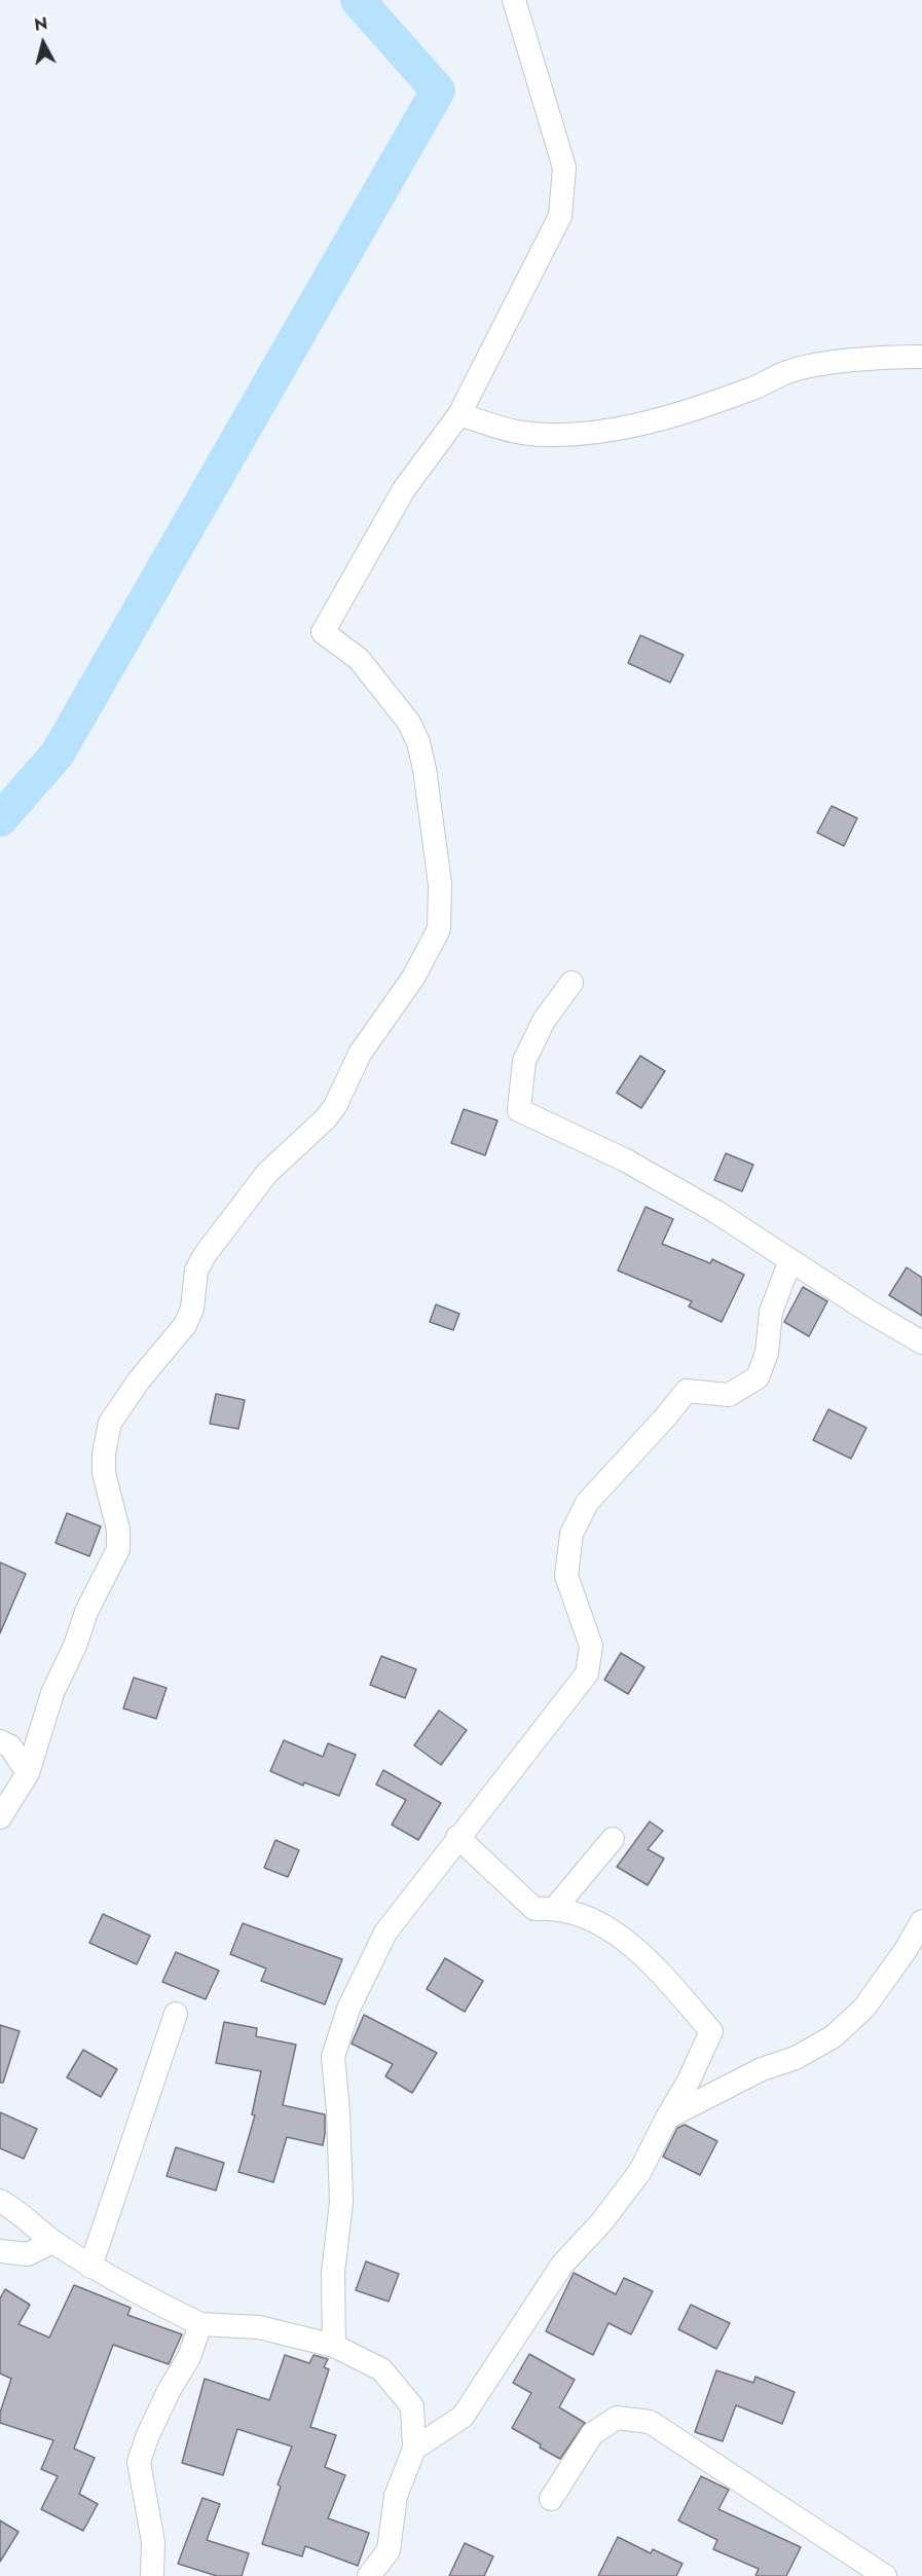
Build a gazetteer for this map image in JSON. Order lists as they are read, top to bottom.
{
  "north": "top"
}
